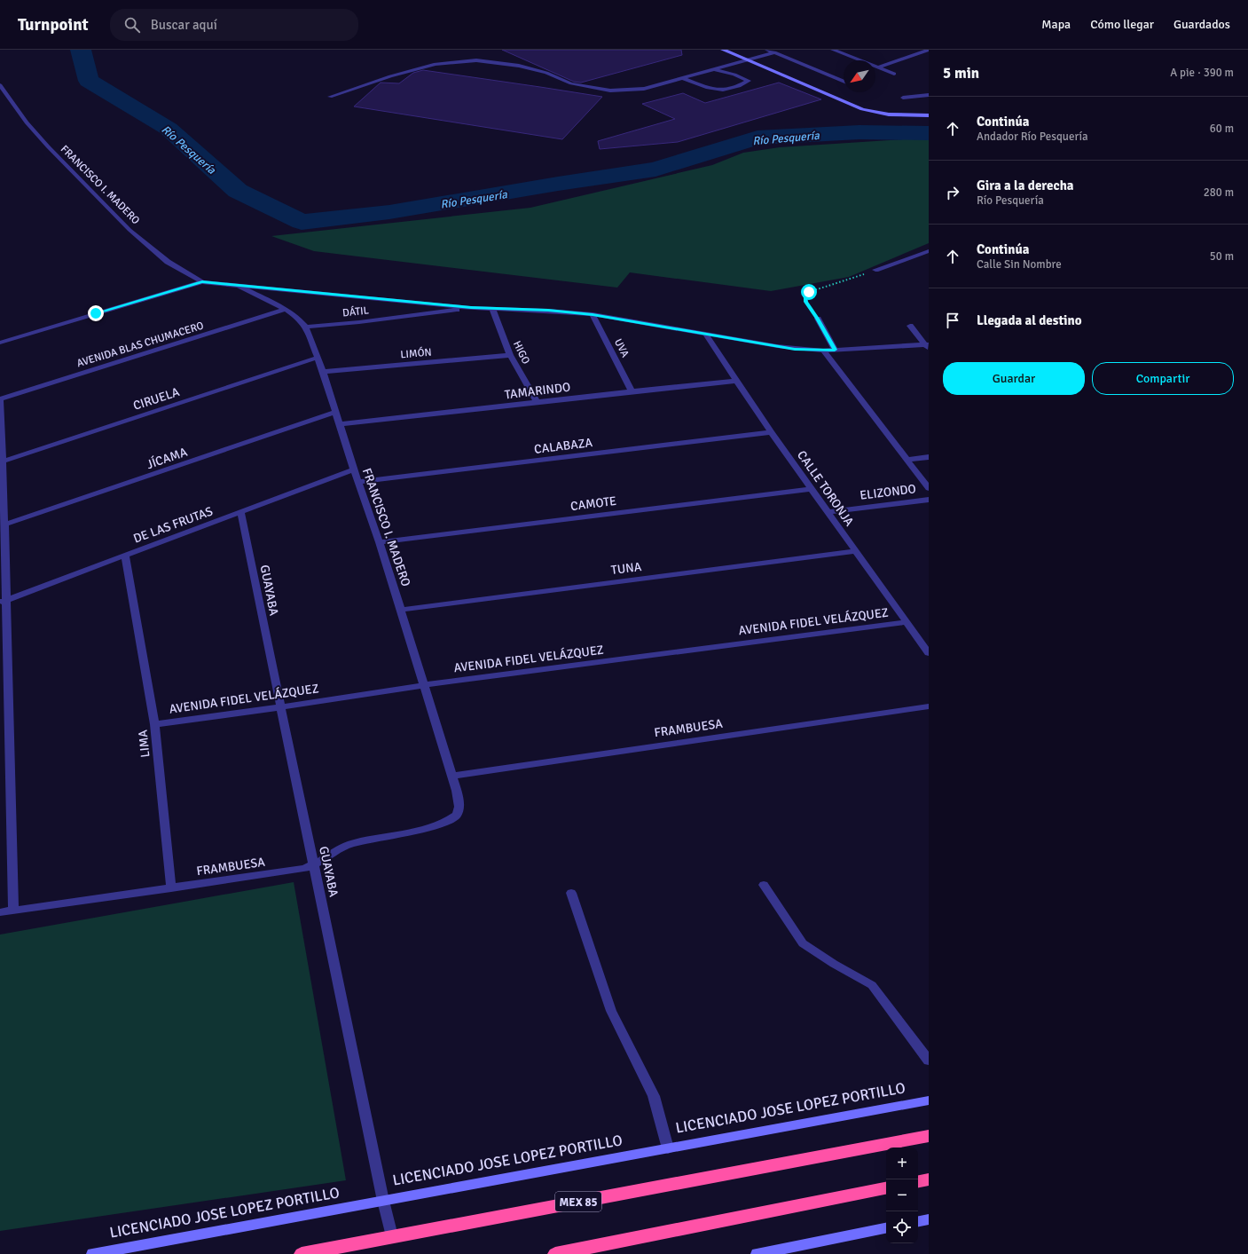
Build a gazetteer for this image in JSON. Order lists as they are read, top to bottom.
{
  "streets": {
    "highway": ["MEX 85"],
    "street": [
      "FRANCISCO I. MADERO",
      "DÁTIL",
      "AVENIDA BLAS CHUMACERO",
      "UVA",
      "HIGO",
      "LIMÓN",
      "TAMARINDO",
      "CIRUELA",
      "CALABAZA",
      "JÍCAMA",
      "CALLE TORONJA",
      "ELIZONDO",
      "CAMOTE",
      "DE LAS FRUTAS",
      "TUNA",
      "GUAYABA",
      "AVENIDA FIDEL VELÁZQUEZ",
      "FRAMBUESA",
      "LIMA",
      "LICENCIADO JOSE LOPEZ PORTILLO"
    ]
  },
  "crossings": [
    ["FRANCISCO I. MADERO", "DÁTIL"],
    ["FRANCISCO I. MADERO", "AVENIDA BLAS CHUMACERO"],
    ["FRANCISCO I. MADERO", "LIMÓN"],
    ["FRANCISCO I. MADERO", "TAMARINDO"],
    ["FRANCISCO I. MADERO", "CIRUELA"],
    ["FRANCISCO I. MADERO", "CALABAZA"],
    ["FRANCISCO I. MADERO", "JÍCAMA"],
    ["FRANCISCO I. MADERO", "CAMOTE"],
    ["FRANCISCO I. MADERO", "DE LAS FRUTAS"],
    ["FRANCISCO I. MADERO", "TUNA"],
    ["FRANCISCO I. MADERO", "AVENIDA FIDEL VELÁZQUEZ"],
    ["FRANCISCO I. MADERO", "FRAMBUESA"],
    ["UVA", "TAMARINDO"],
    ["HIGO", "LIMÓN"],
    ["HIGO", "TAMARINDO"],
    ["TAMARINDO", "CALLE TORONJA"],
    ["CALABAZA", "CALLE TORONJA"],
    ["CALLE TORONJA", "ELIZONDO"],
    ["CALLE TORONJA", "CAMOTE"],
    ["CALLE TORONJA", "TUNA"],
    ["CALLE TORONJA", "AVENIDA FIDEL VELÁZQUEZ"],
    ["DE LAS FRUTAS", "GUAYABA"],
    ["DE LAS FRUTAS", "LIMA"],
    ["GUAYABA", "AVENIDA FIDEL VELÁZQUEZ"],
    ["GUAYABA", "FRAMBUESA"],
    ["GUAYABA", "LICENCIADO JOSE LOPEZ PORTILLO"],
    ["GUAYABA", "MEX 85"],
    ["AVENIDA FIDEL VELÁZQUEZ", "LIMA"],
    ["FRAMBUESA", "LIMA"]
  ],
  "water": ["Río Pesquería"],
  "north": "bottom left",
  "page": {
    "header": "Turnpoint",
    "search": "Buscar aquí",
    "nav": ["Mapa", "Cómo llegar", "Guardados"],
    "heading": ["5 min", "A pie · 390 m"],
    "list": [
      ["Continúa", "Andador Río Pesquería", "60 m"],
      ["Gira a la derecha", "Río Pesquería", "280 m"],
      ["Continúa", "Calle Sin Nombre", "50 m"],
      "Llegada al destino"
    ],
    "buttons": ["Guardar", "Compartir"],
    "map_buttons": ["+", "−"]
  }
}
